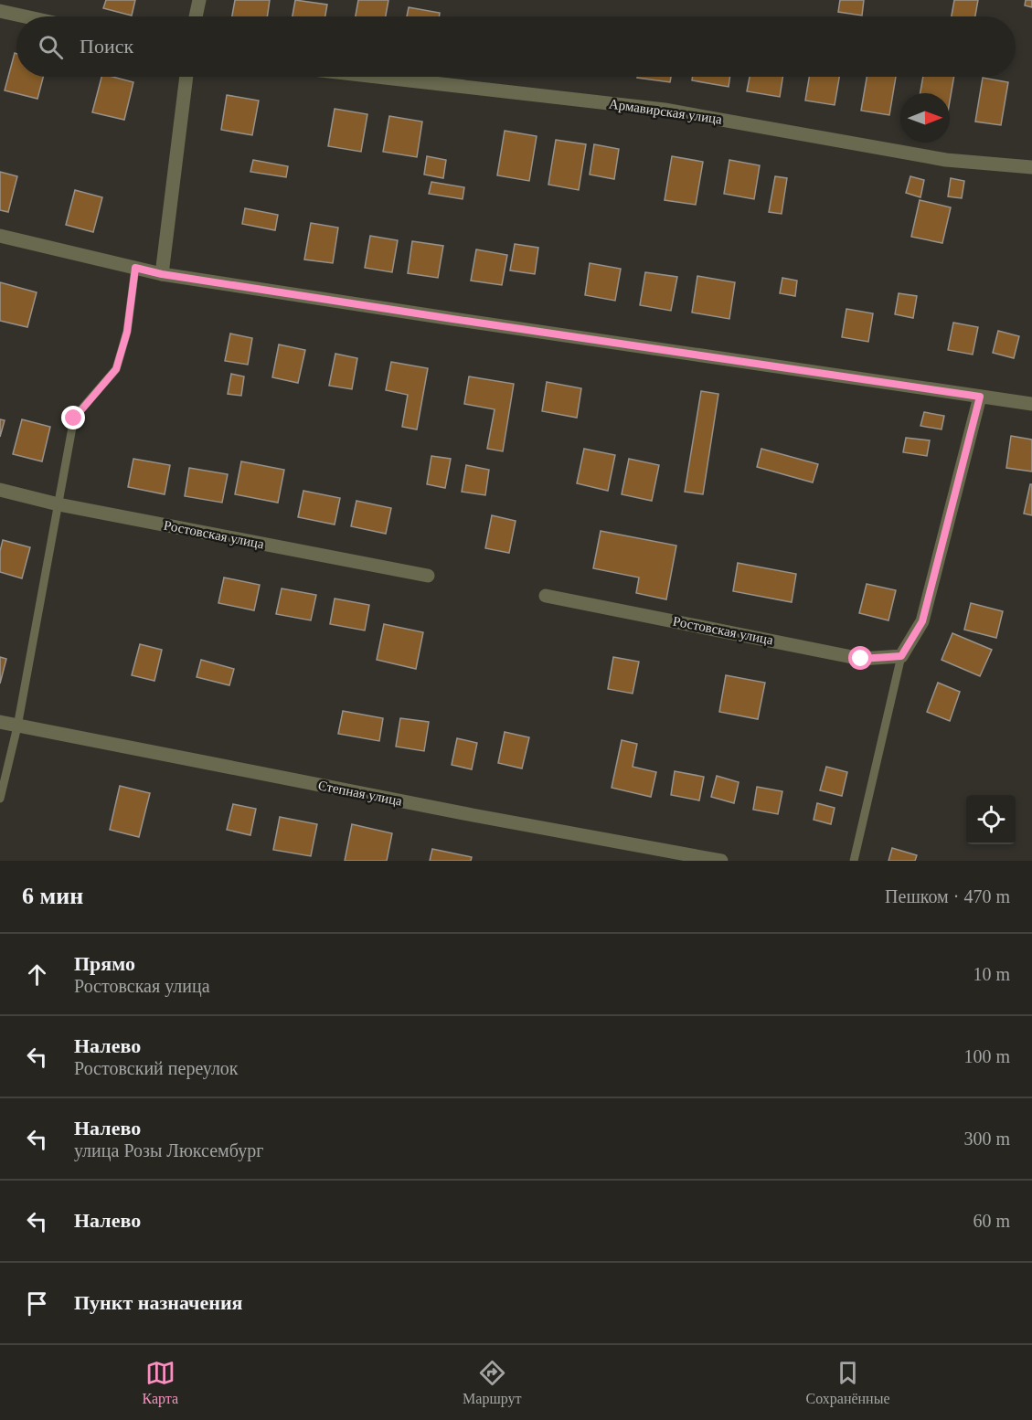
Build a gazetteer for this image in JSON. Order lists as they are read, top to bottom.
{
  "streets": {
    "street": ["Армавирская улица", "Ростовская улица", "Степная улица"]
  },
  "north": "right",
  "page": {
    "search": "Поиск",
    "heading": ["6 мин", "Пешком · 470 m"],
    "list": [
      ["Прямо", "Ростовская улица", "10 m"],
      ["Налево", "Ростовский переулок", "100 m"],
      ["Налево", "улица Розы Люксембург", "300 m"],
      ["Налево", "60 m"],
      "Пункт назначения"
    ],
    "nav": ["Карта", "Маршрут", "Сохранённые"]
  }
}
